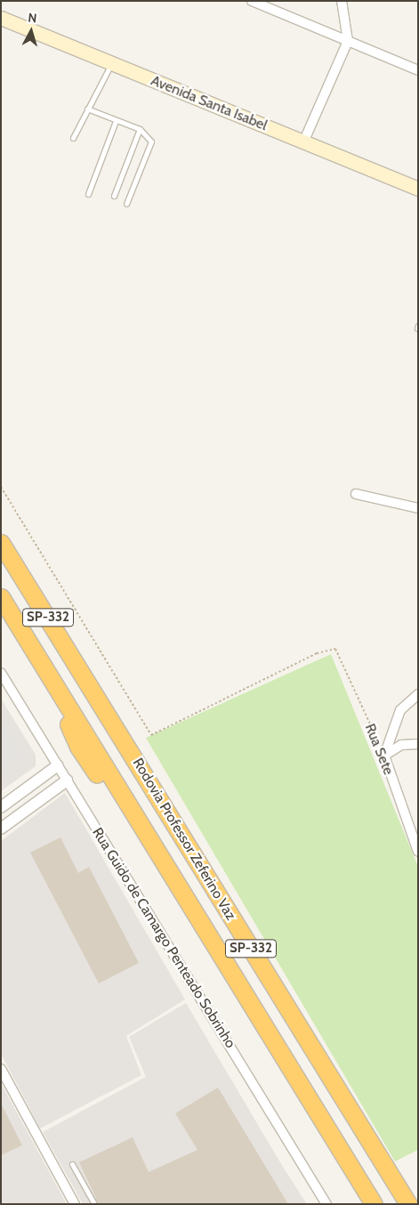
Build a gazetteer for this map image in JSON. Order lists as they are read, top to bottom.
{
  "streets": {
    "highway": ["SP-332", "Rodovia Professor Zeferino Vaz"],
    "main road": ["Avenida Santa Isabel"],
    "street": ["Rua Sete", "Rua Guido de Camargo Penteado Sobrinho"]
  },
  "north": "top"
}
